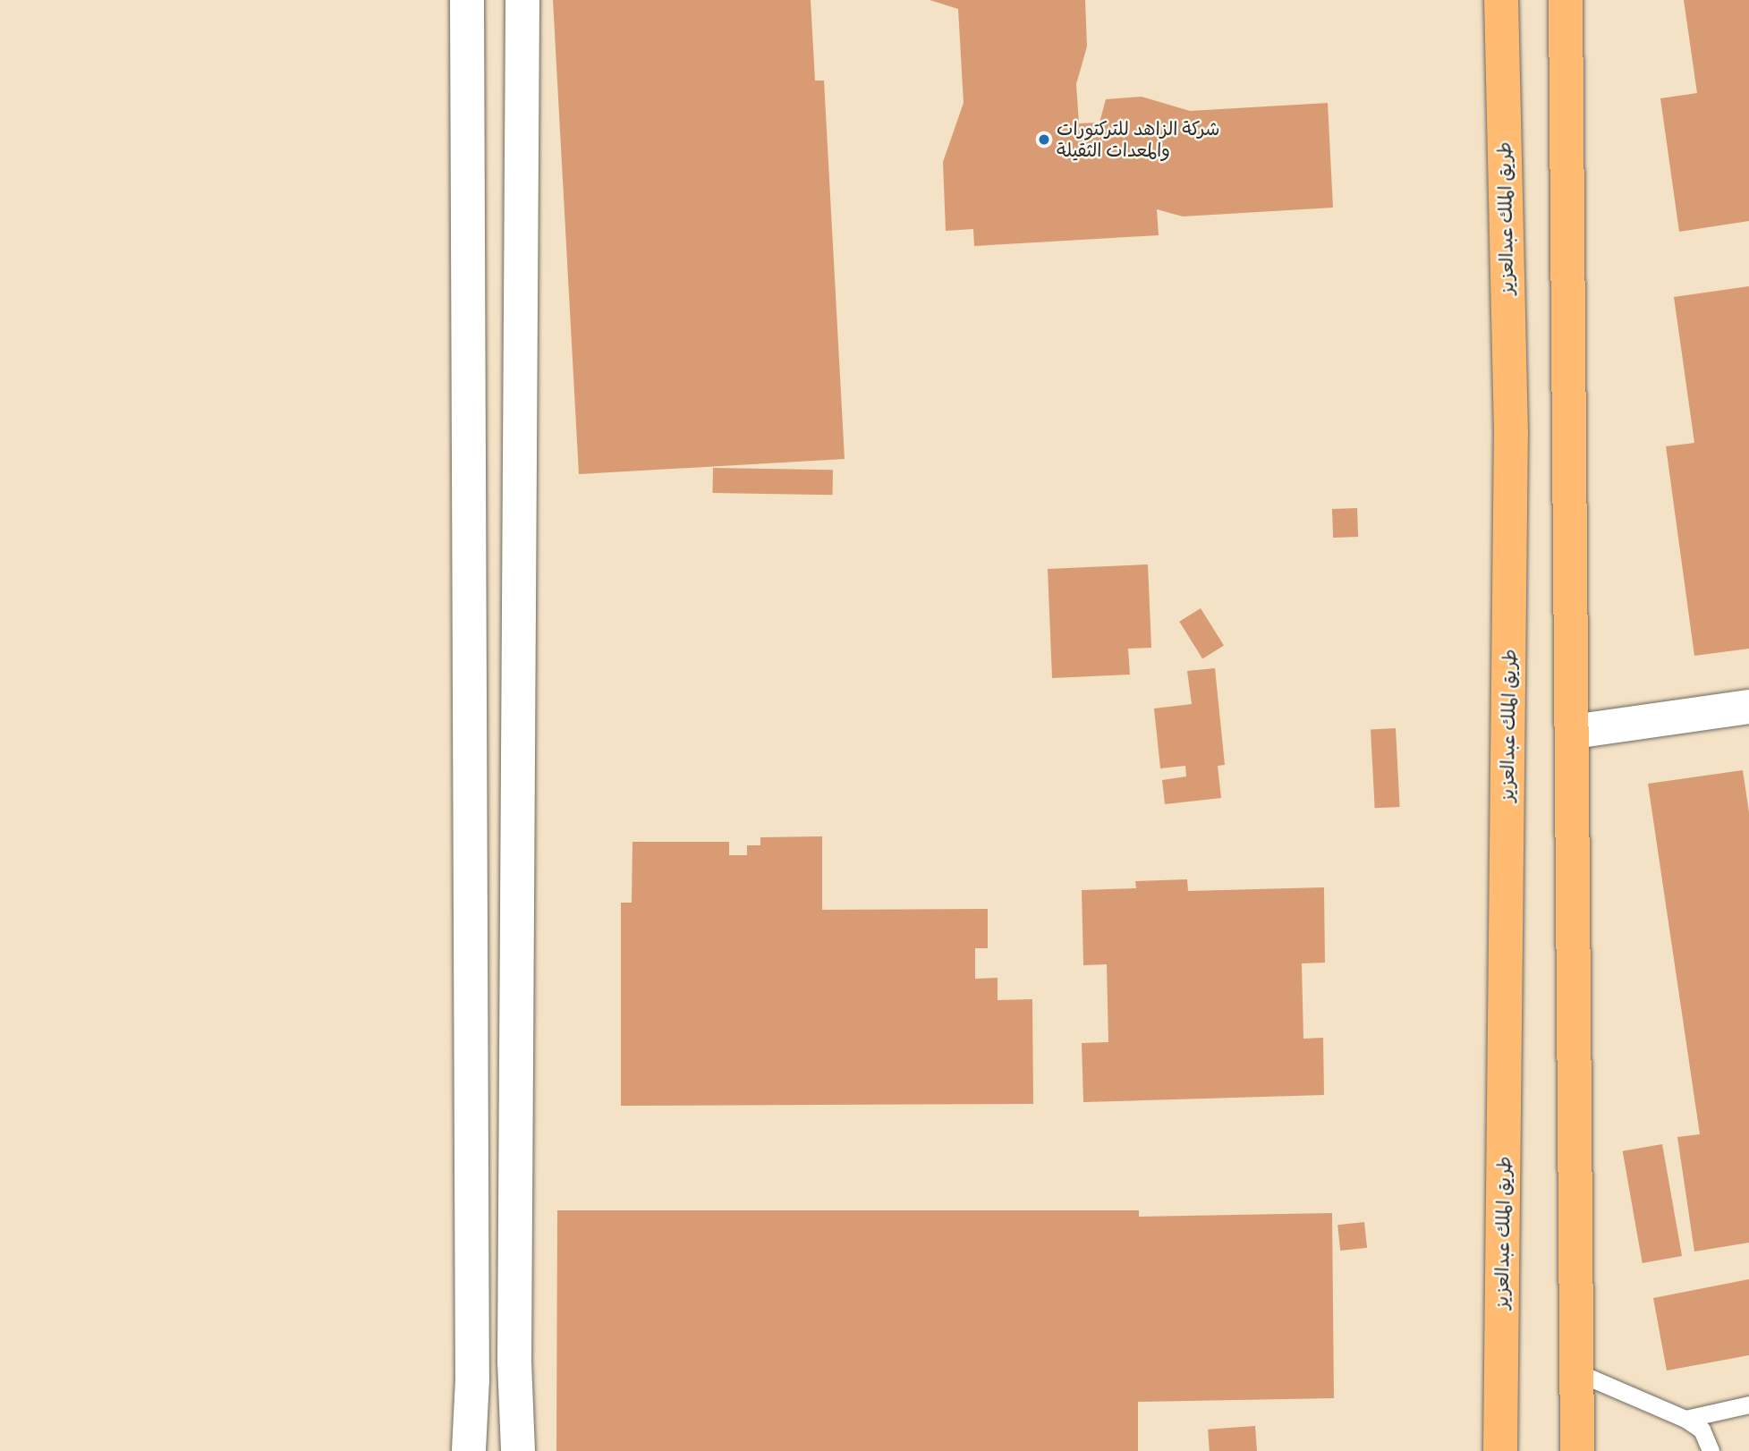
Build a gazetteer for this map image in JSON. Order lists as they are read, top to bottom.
{
  "streets": {
    "highway": ["طريق الملك عبدالعزيز"]
  },
  "places": ["شركة الزاهد للتركتورات والمعدات الثقيلة"]
}
